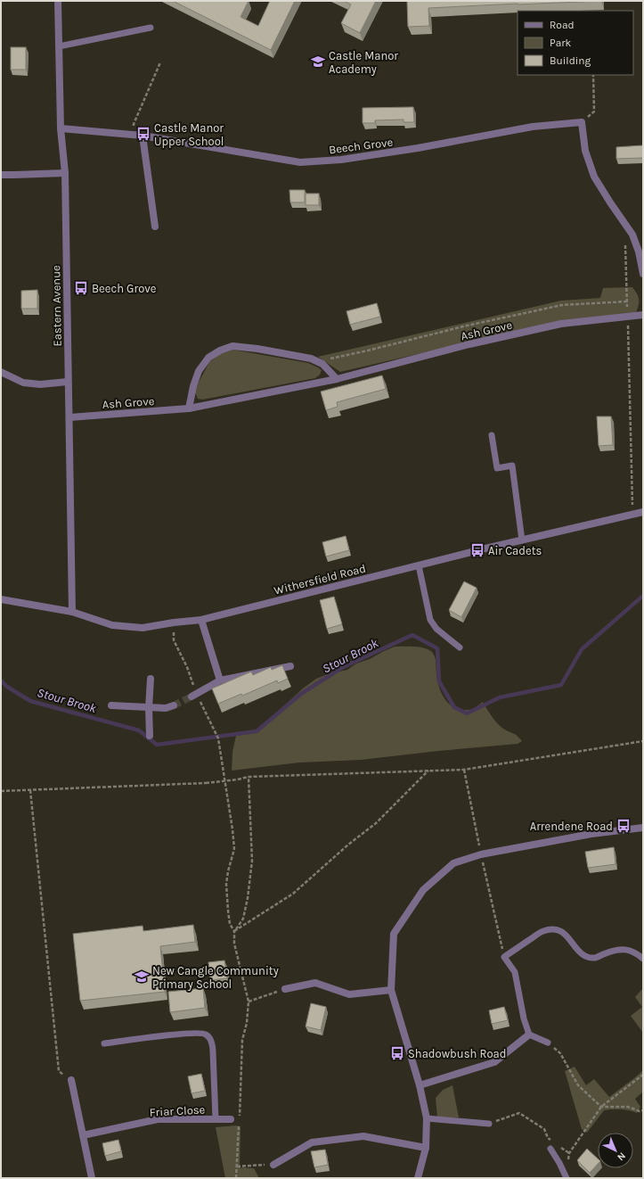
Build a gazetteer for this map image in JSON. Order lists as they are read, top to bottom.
{
  "streets": {
    "street": [
      "Beech Grove",
      "Eastern Avenue",
      "Ash Grove",
      "Withersfield Road",
      "Friar Close"
    ]
  },
  "crossings": [
    ["Beech Grove", "Eastern Avenue"],
    ["Eastern Avenue", "Ash Grove"],
    ["Eastern Avenue", "Withersfield Road"]
  ],
  "water": ["Stour Brook"],
  "places": {
    "school or university": ["Castle Manor Academy", "New Cangle Community Primary School"],
    "bus stop": [
      "Castle Manor Upper School",
      "Beech Grove",
      "Air Cadets",
      "Arrendene Road",
      "Shadowbush Road"
    ]
  },
  "legend": ["Road", "Park", "Building"],
  "north": "bottom right"
}
